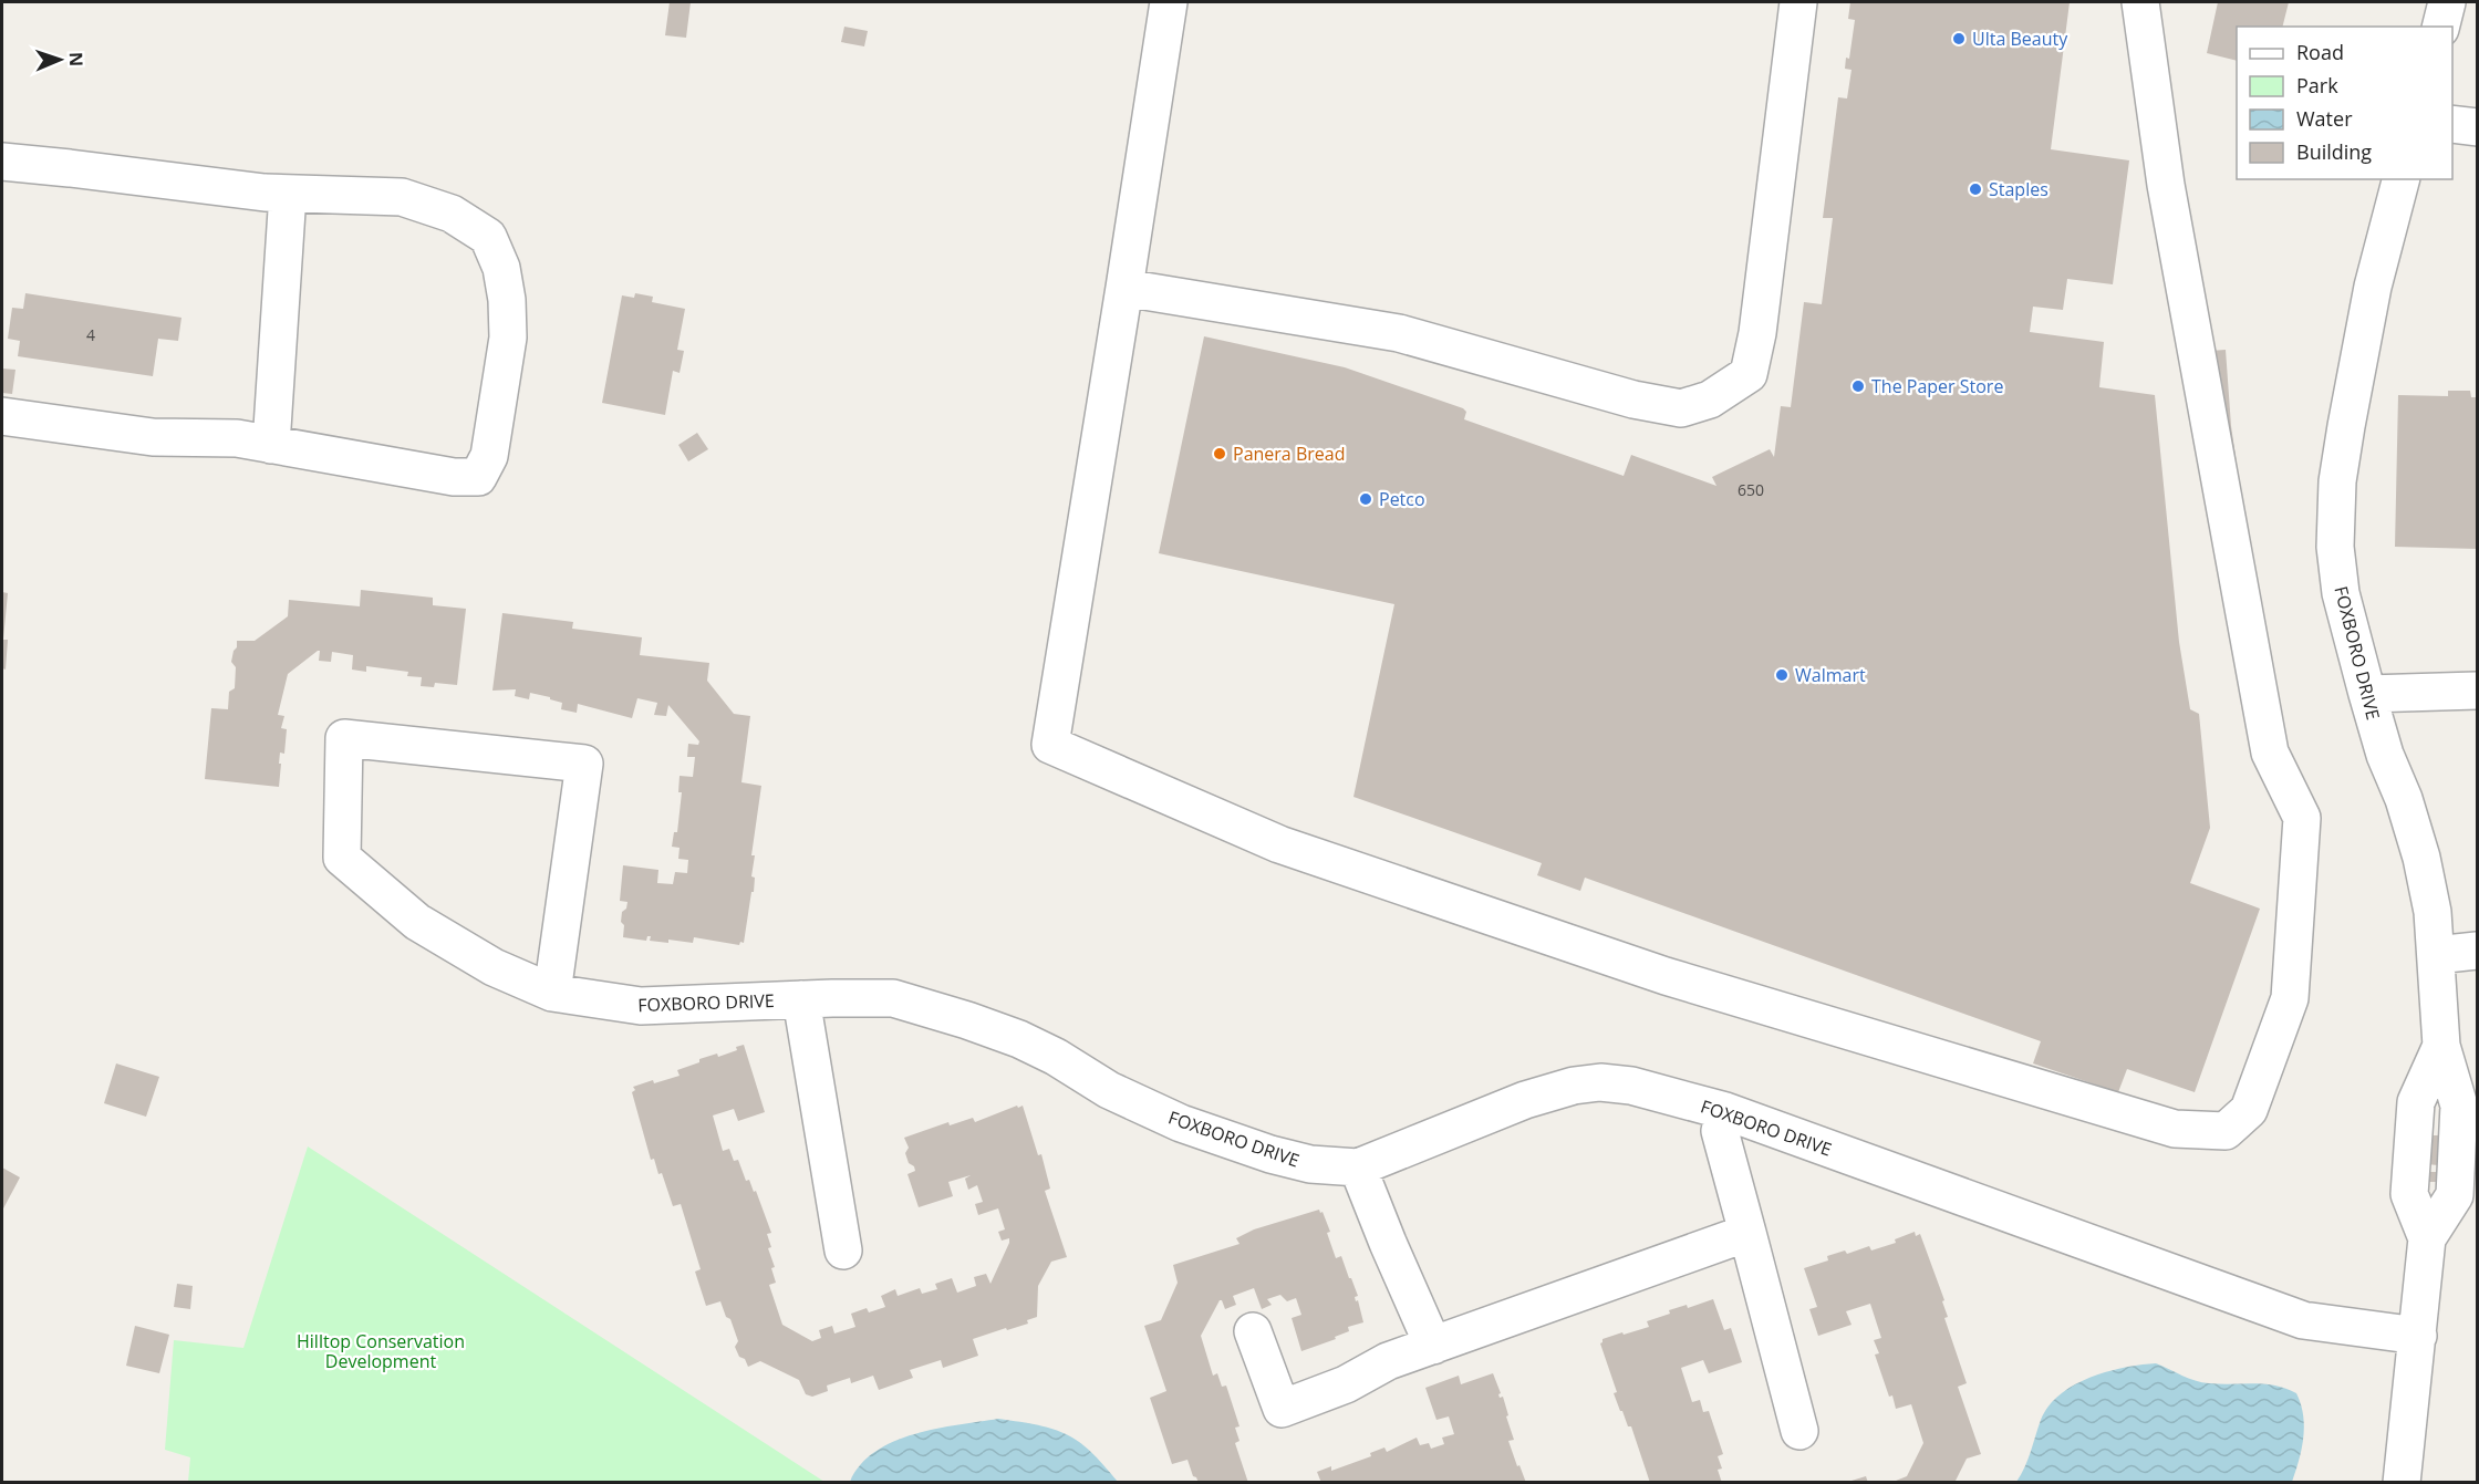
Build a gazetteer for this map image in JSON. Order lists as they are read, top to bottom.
{
  "streets": {
    "street": ["FOXBORO DRIVE"]
  },
  "parks": ["Hilltop Conservation Development"],
  "places": [
    "Ulta Beauty",
    "Staples",
    "The Paper Store",
    "Panera Bread",
    "Petco",
    "Walmart"
  ],
  "house_numbers": ["4", "650"],
  "legend": [
    "Road",
    "Park",
    "Water",
    "Building"
  ],
  "north": "right"
}
